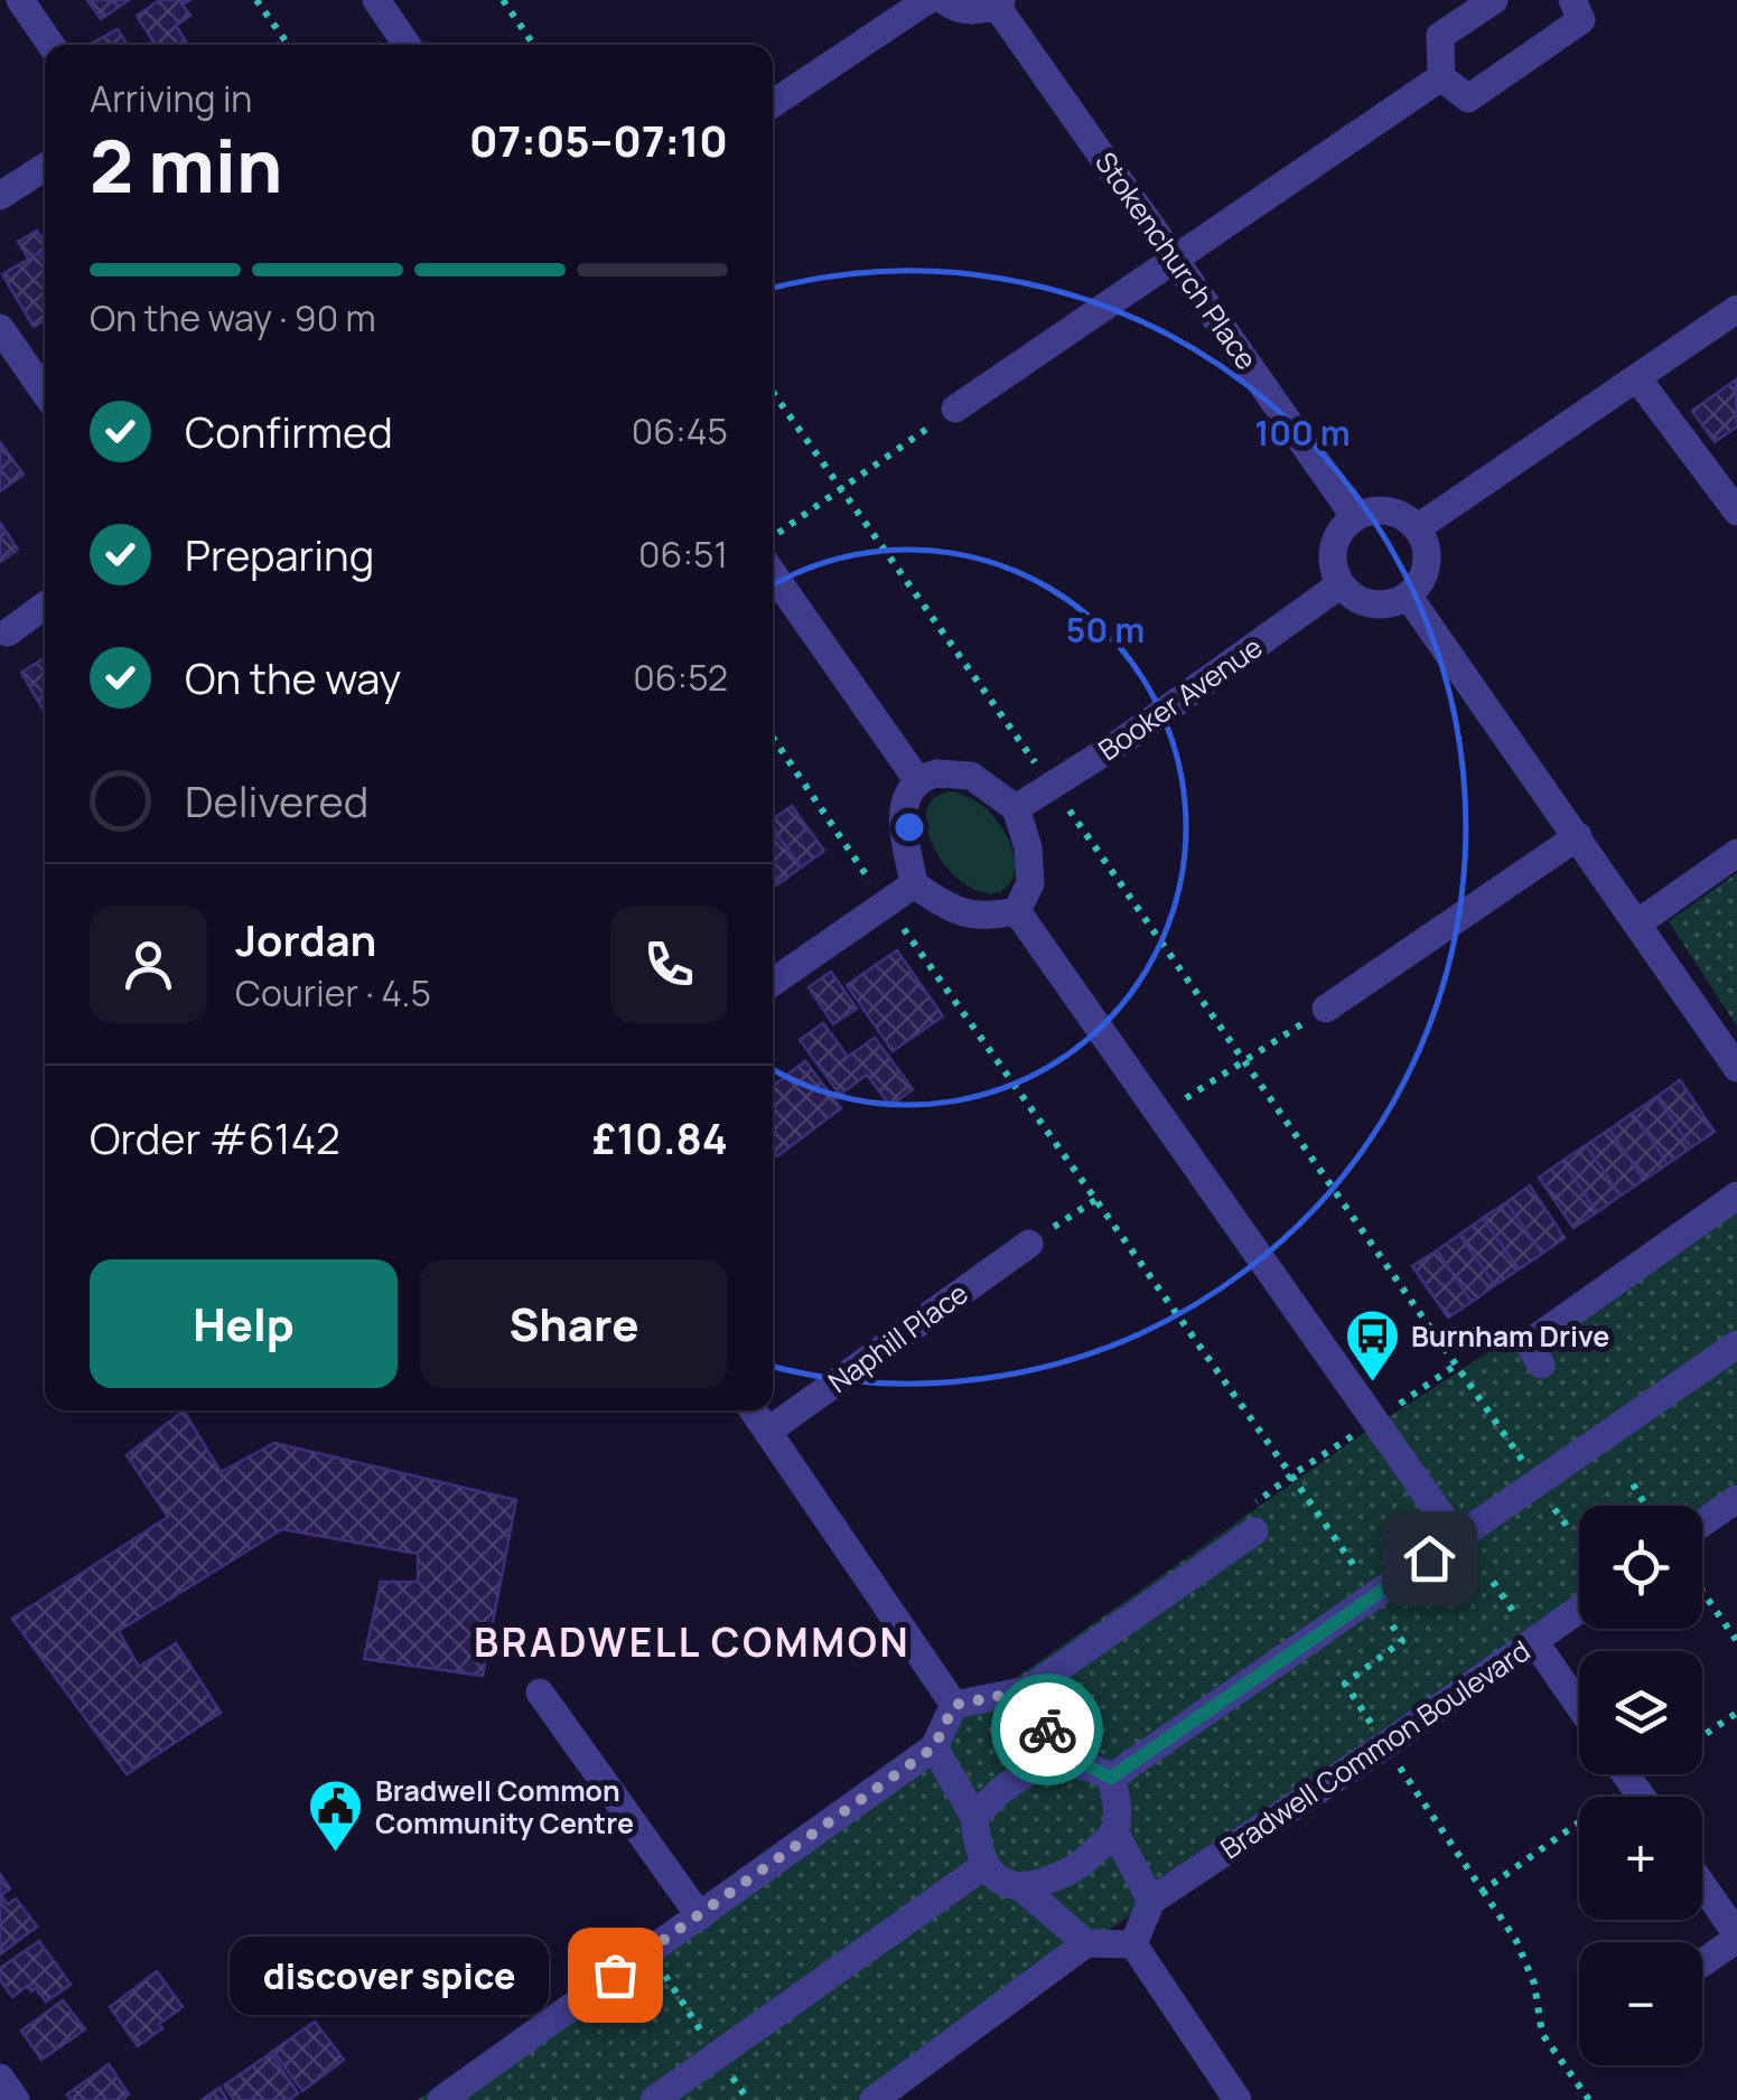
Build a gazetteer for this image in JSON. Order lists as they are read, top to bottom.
{
  "streets": {
    "street": [
      "Stokenchurch Place",
      "Booker Avenue",
      "Naphill Place",
      "Bradwell Common Boulevard"
    ]
  },
  "crossings": [
    ["Stokenchurch Place", "Booker Avenue"]
  ],
  "districts": ["BRADWELL COMMON"],
  "places": {
    "bus stop": ["Burnham Drive"],
    "public building": ["Bradwell Common Community Centre"],
    "other": ["discover spice"]
  },
  "page": {
    "heading": ["2 min", "Arriving in", "07:05–07:10"],
    "panel": [
      "Jordan",
      "Courier · 4.5",
      "Order #6142",
      "£10.84"
    ],
    "bar": "On the way · 90 m",
    "list": [
      ["Confirmed", "06:45"],
      ["Preparing", "06:51"],
      ["On the way", "06:52"],
      "Delivered"
    ],
    "buttons": ["Help", "Share"],
    "map_buttons": ["+", "−"],
    "bubble": "discover spice"
  },
  "rings": ["100 m", "50 m"]
}
